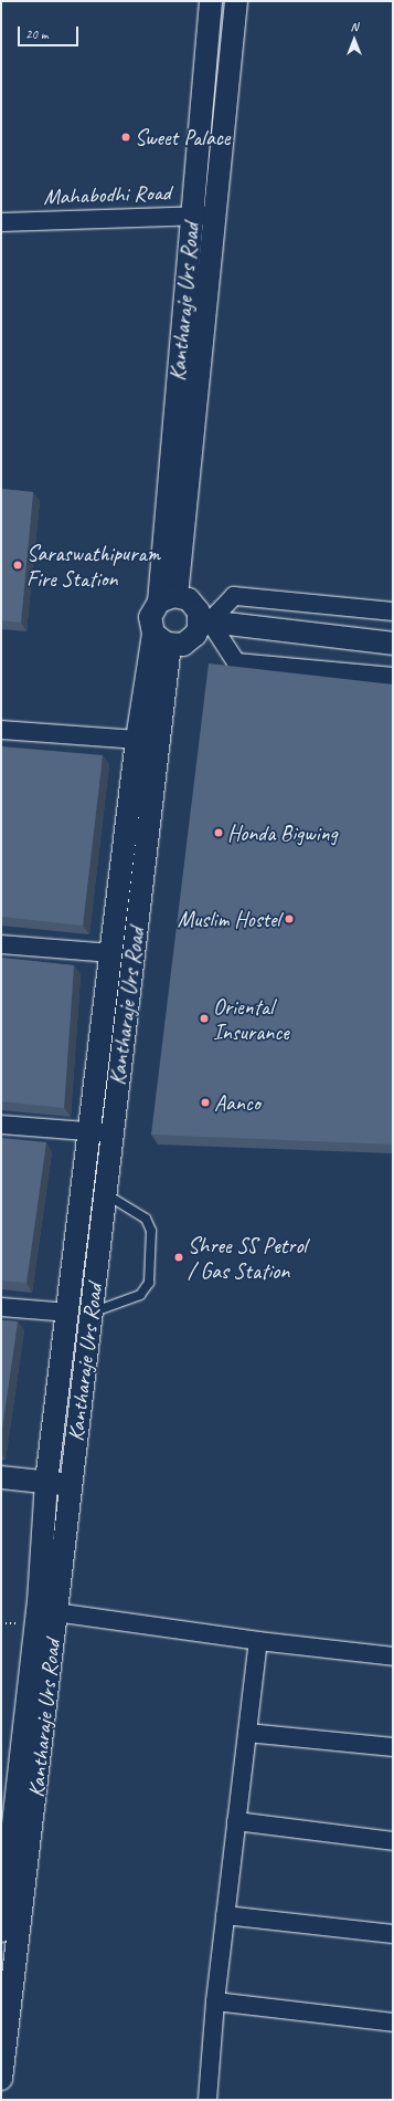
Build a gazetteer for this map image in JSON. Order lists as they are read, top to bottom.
{
  "streets": {
    "street": ["Mahabodhi Road", "Kantharaje Urs Road"]
  },
  "crossings": [
    ["Mahabodhi Road", "Kantharaje Urs Road"]
  ],
  "places": [
    "Sweet Palace",
    "Saraswathipuram Fire Station",
    "Honda Bigwing",
    "Muslim Hostel",
    "Oriental Insurance",
    "Aanco",
    "Shree SS Petrol / Gas Station"
  ],
  "scale_bar": "20 m",
  "north": "top"
}
